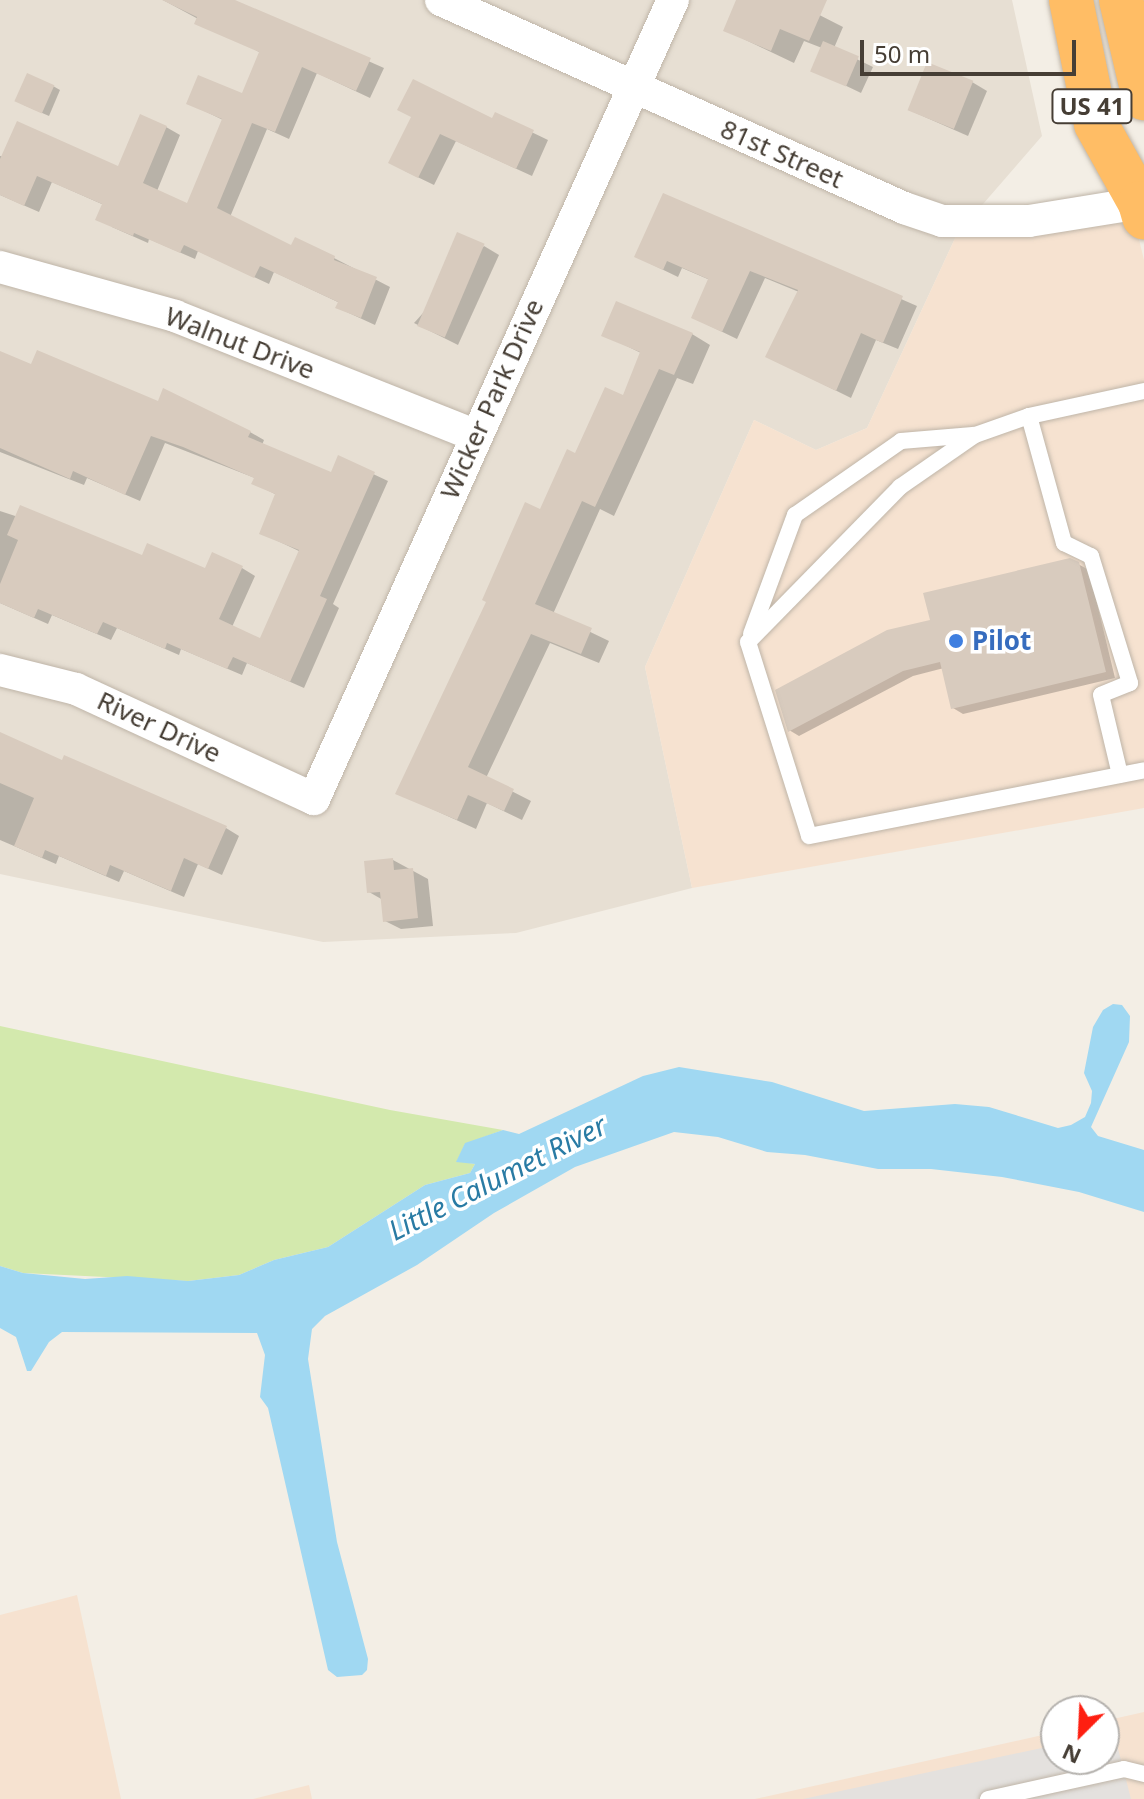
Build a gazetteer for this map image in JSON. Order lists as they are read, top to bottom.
{
  "streets": {
    "highway": ["US 41"],
    "street": [
      "81st Street",
      "Walnut Drive",
      "Wicker Park Drive",
      "River Drive"
    ]
  },
  "crossings": [
    ["US 41", "81st Street"],
    ["81st Street", "Wicker Park Drive"],
    ["Walnut Drive", "Wicker Park Drive"],
    ["Wicker Park Drive", "River Drive"]
  ],
  "water": ["Little Calumet River"],
  "places": ["Pilot"],
  "scale_bar": "50 m",
  "north": "bottom left"
}
